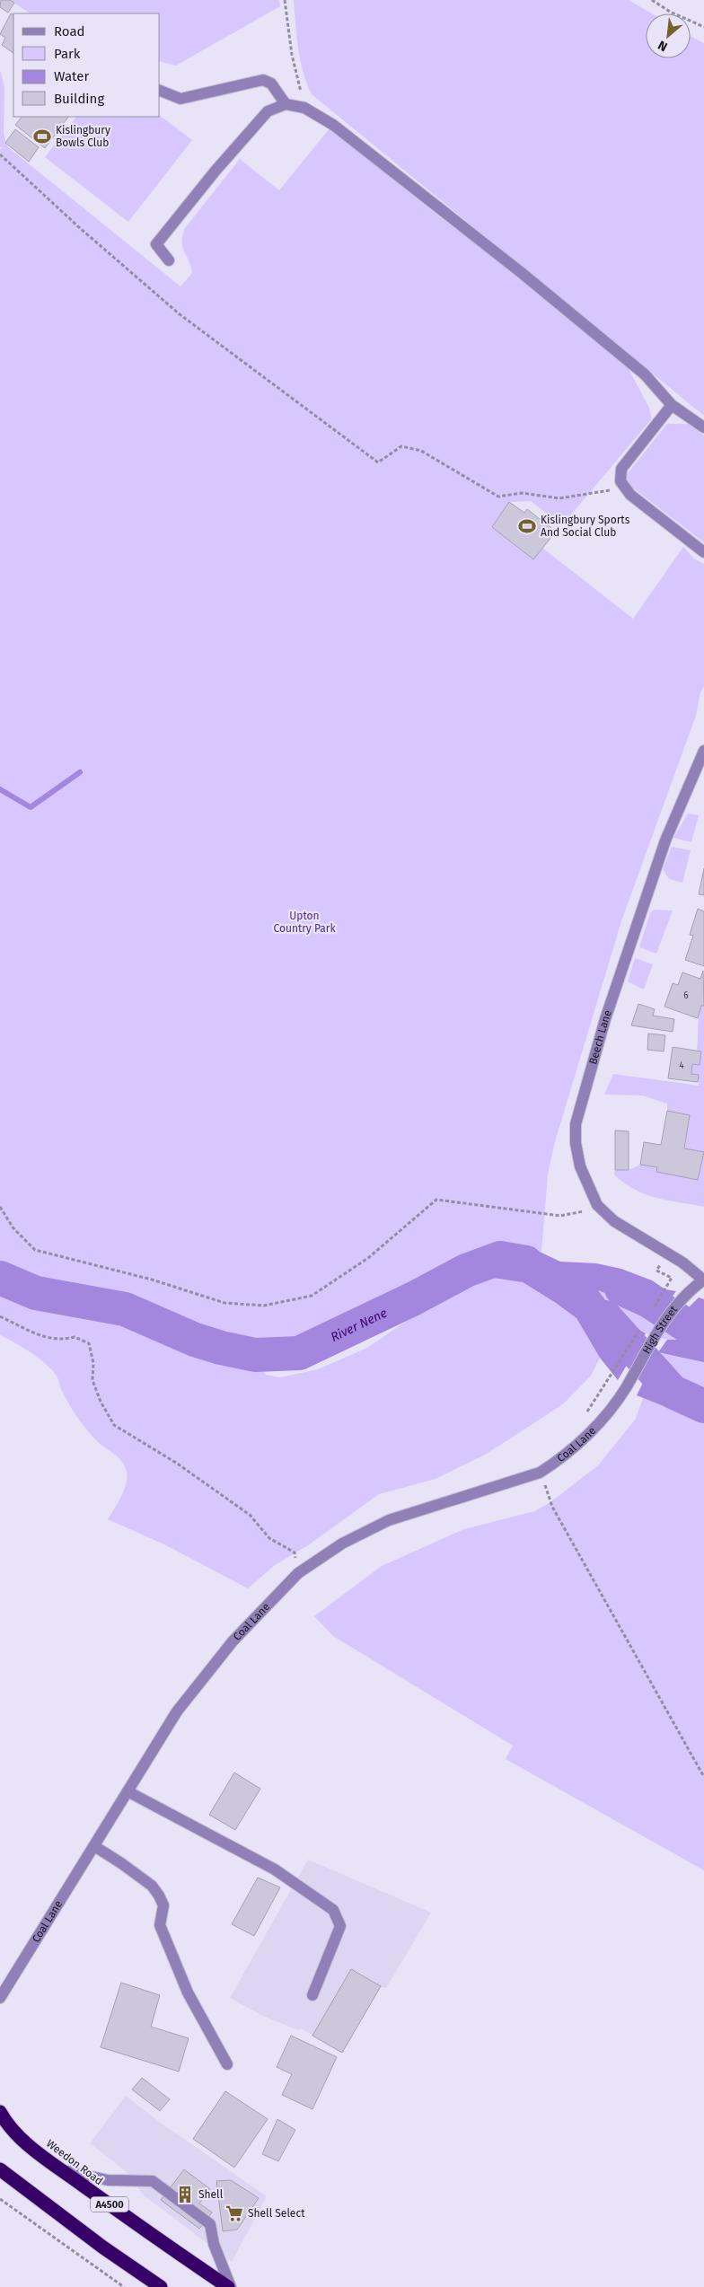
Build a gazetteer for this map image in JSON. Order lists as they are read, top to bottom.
{
  "streets": {
    "highway": ["Weedon Road", "A4500"],
    "street": ["Beech Lane", "High Street", "Coal Lane"]
  },
  "crossings": [
    ["Beech Lane", "High Street"],
    ["High Street", "Coal Lane"]
  ],
  "water": ["River Nene"],
  "parks": ["Upton Country Park"],
  "places": {
    "sports": ["Kislingbury Bowls Club", "Kislingbury Sports And Social Club"],
    "building": ["Shell"],
    "supermarket": ["Shell Select"]
  },
  "house_numbers": ["6", "4"],
  "legend": [
    "Road",
    "Park",
    "Water",
    "Building"
  ],
  "north": "bottom left"
}
